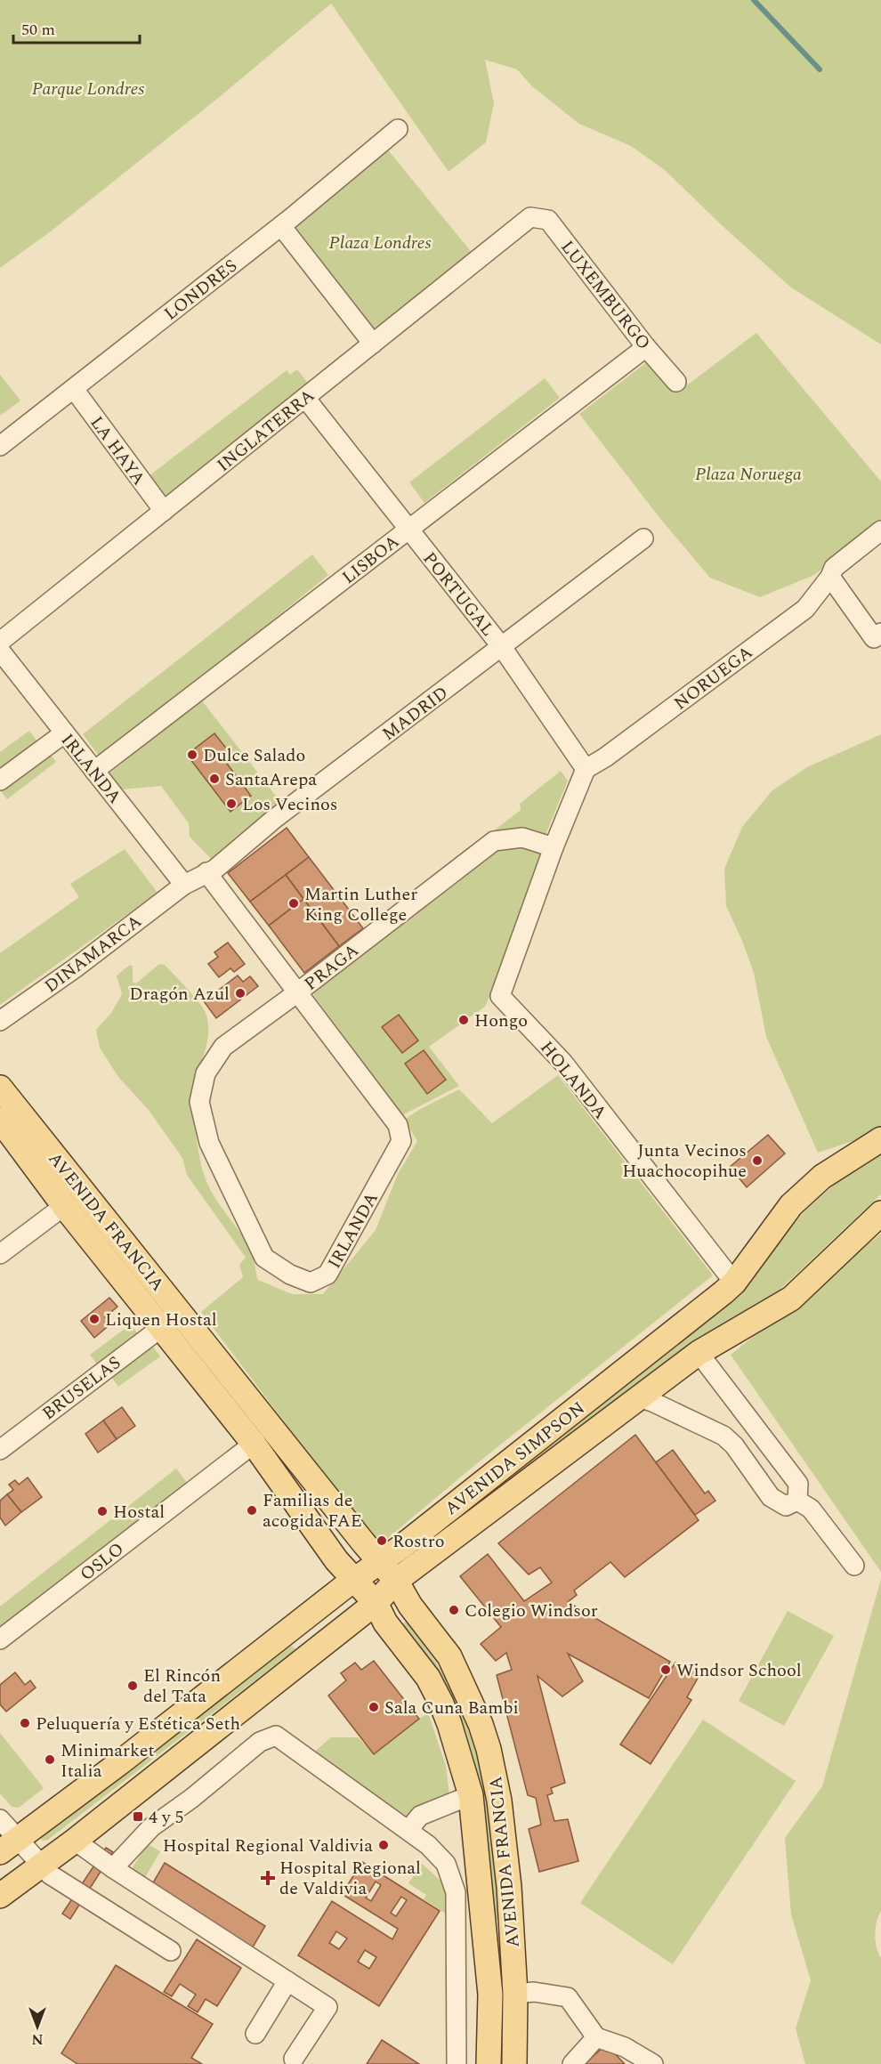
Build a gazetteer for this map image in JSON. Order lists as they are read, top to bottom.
{
  "streets": {
    "main road": ["AVENIDA FRANCIA", "AVENIDA SIMPSON"],
    "street": [
      "LONDRES",
      "LUXEMBURGO",
      "INGLATERRA",
      "LA HAYA",
      "LISBOA",
      "PORTUGAL",
      "NORUEGA",
      "MADRID",
      "IRLANDA",
      "DINAMARCA",
      "PRAGA",
      "HOLANDA",
      "BRUSELAS",
      "OSLO"
    ]
  },
  "crossings": [
    ["LONDRES", "LA HAYA"],
    ["LUXEMBURGO", "INGLATERRA"],
    ["LUXEMBURGO", "LISBOA"],
    ["INGLATERRA", "LA HAYA"],
    ["INGLATERRA", "PORTUGAL"],
    ["LISBOA", "PORTUGAL"],
    ["LISBOA", "IRLANDA"],
    ["PORTUGAL", "NORUEGA"],
    ["PORTUGAL", "MADRID"],
    ["PORTUGAL", "HOLANDA"],
    ["NORUEGA", "HOLANDA"],
    ["MADRID", "IRLANDA"],
    ["MADRID", "DINAMARCA"],
    ["IRLANDA", "DINAMARCA"],
    ["IRLANDA", "PRAGA"],
    ["PRAGA", "HOLANDA"],
    ["HOLANDA", "AVENIDA SIMPSON"],
    ["AVENIDA FRANCIA", "BRUSELAS"],
    ["AVENIDA FRANCIA", "AVENIDA SIMPSON"],
    ["AVENIDA FRANCIA", "OSLO"]
  ],
  "parks": ["Parque Londres", "Plaza Londres", "Plaza Noruega"],
  "places": {
    "other": [
      "Dulce Salado",
      "SantaArepa",
      "Los Vecinos",
      "Martin Luther King College",
      "Dragón Azul",
      "Hongo",
      "Junta Vecinos Huachocopihue",
      "Liquen Hostal",
      "Familias de acogida FAE",
      "Hostal",
      "Rostro",
      "Colegio Windsor",
      "Windsor School",
      "El Rincón del Tata",
      "Sala Cuna Bambi",
      "Peluquería y Estética Seth",
      "Minimarket Italia",
      "Hospital Regional Valdivia"
    ],
    "transit": ["4 y 5"],
    "health": ["Hospital Regional de Valdivia"]
  },
  "scale_bar": "50 m",
  "north": "bottom"
}
